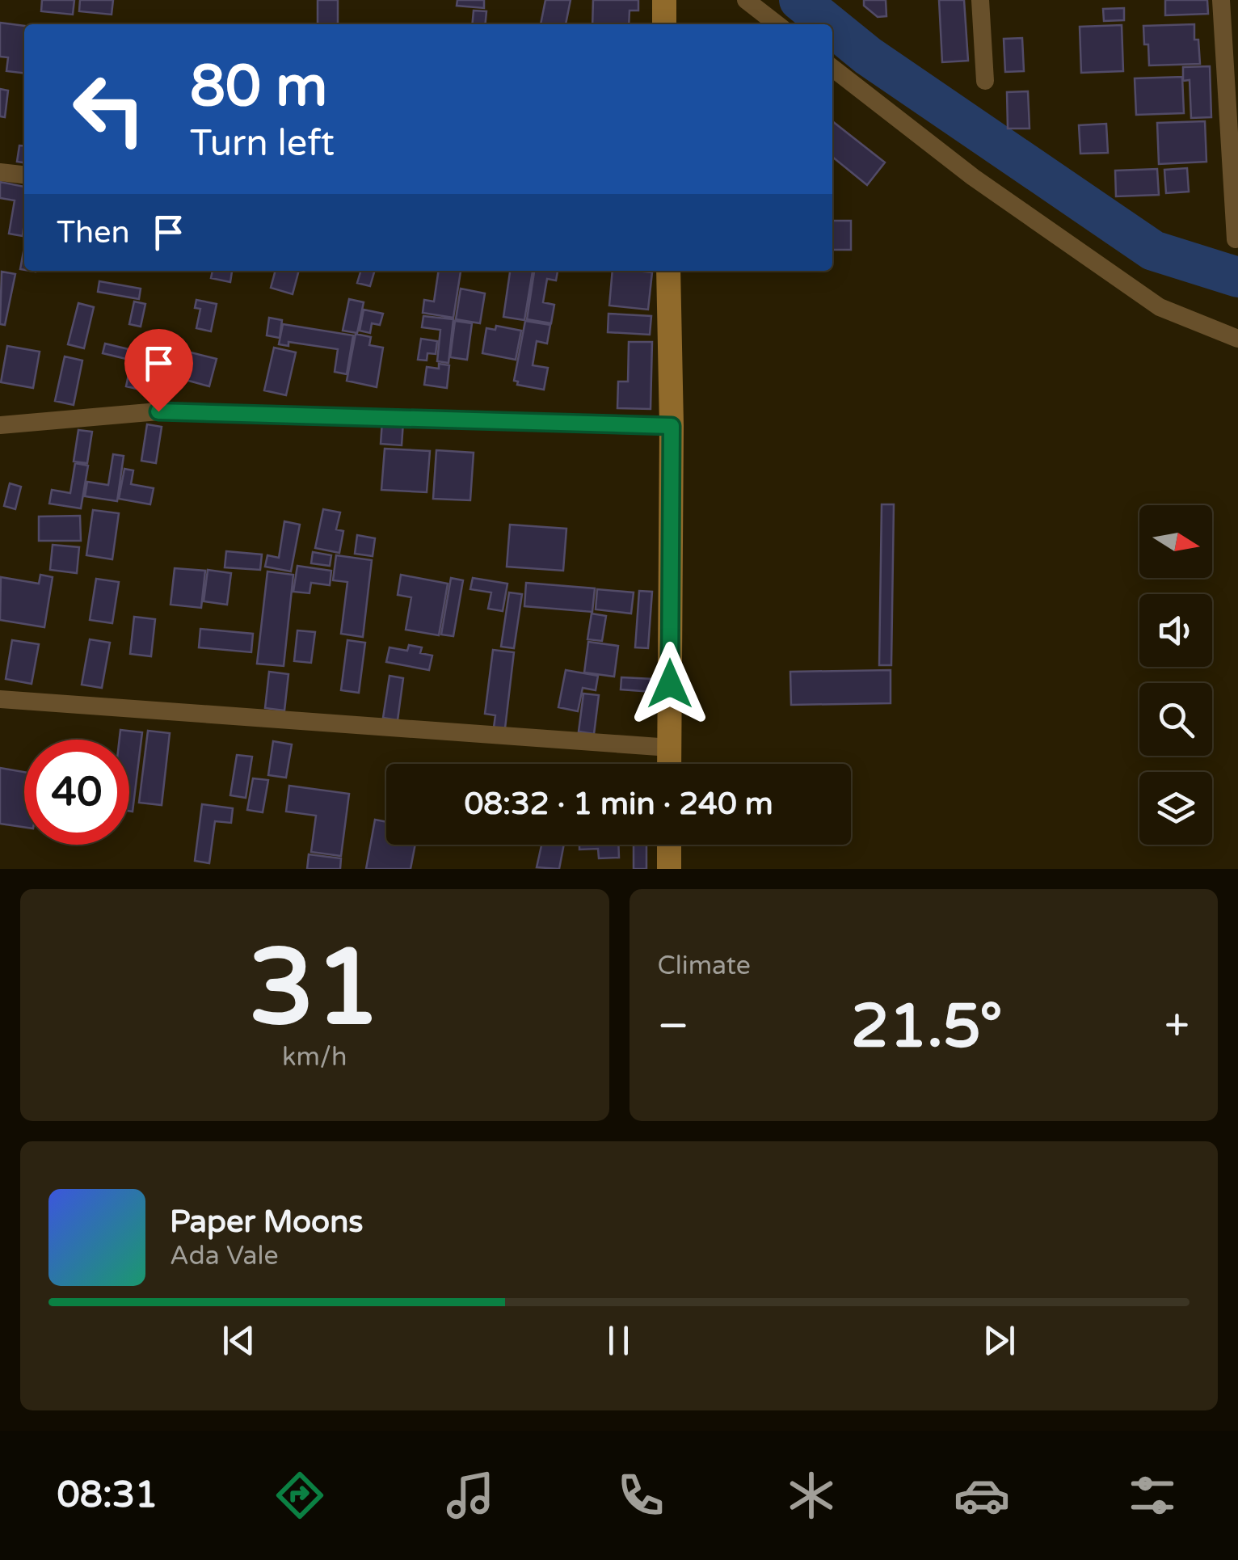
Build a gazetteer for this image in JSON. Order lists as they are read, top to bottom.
{
  "north": "right",
  "page": {
    "turn": ["80 m", "Turn left"],
    "then": "Then",
    "limit": "40",
    "trip": "08:32 · 1 min · 240 m",
    "tile": [
      ["31", "km/h"],
      "Climate"
    ],
    "heat": ["−", "21.5°", "+"],
    "song": ["Paper Moons", "Ada Vale"],
    "tabs": "08:31"
  }
}
